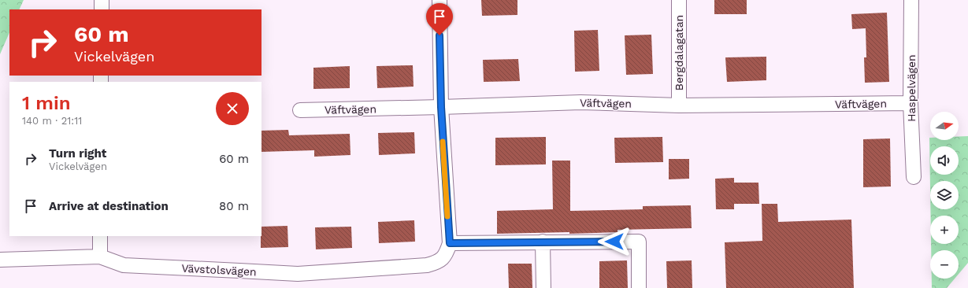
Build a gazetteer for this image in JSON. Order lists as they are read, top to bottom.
{
  "streets": {
    "street": [
      "Bergdalagatan",
      "Haspelvägen",
      "Väftvägen",
      "Vävstolsvägen"
    ]
  },
  "crossings": [
    ["Bergdalagatan", "Väftvägen"],
    ["Haspelvägen", "Väftvägen"]
  ],
  "north": "right",
  "page": {
    "turn": ["60 m", "Vickelvägen"],
    "heading": ["1 min", "140 m · 21:11"],
    "map_buttons": ["+", "−"],
    "list": [
      {
        "name": "Turn right",
        "note": "Vickelvägen",
        "value": "60 m"
      },
      {
        "name": "Arrive at destination",
        "value": "80 m"
      }
    ]
  }
}
